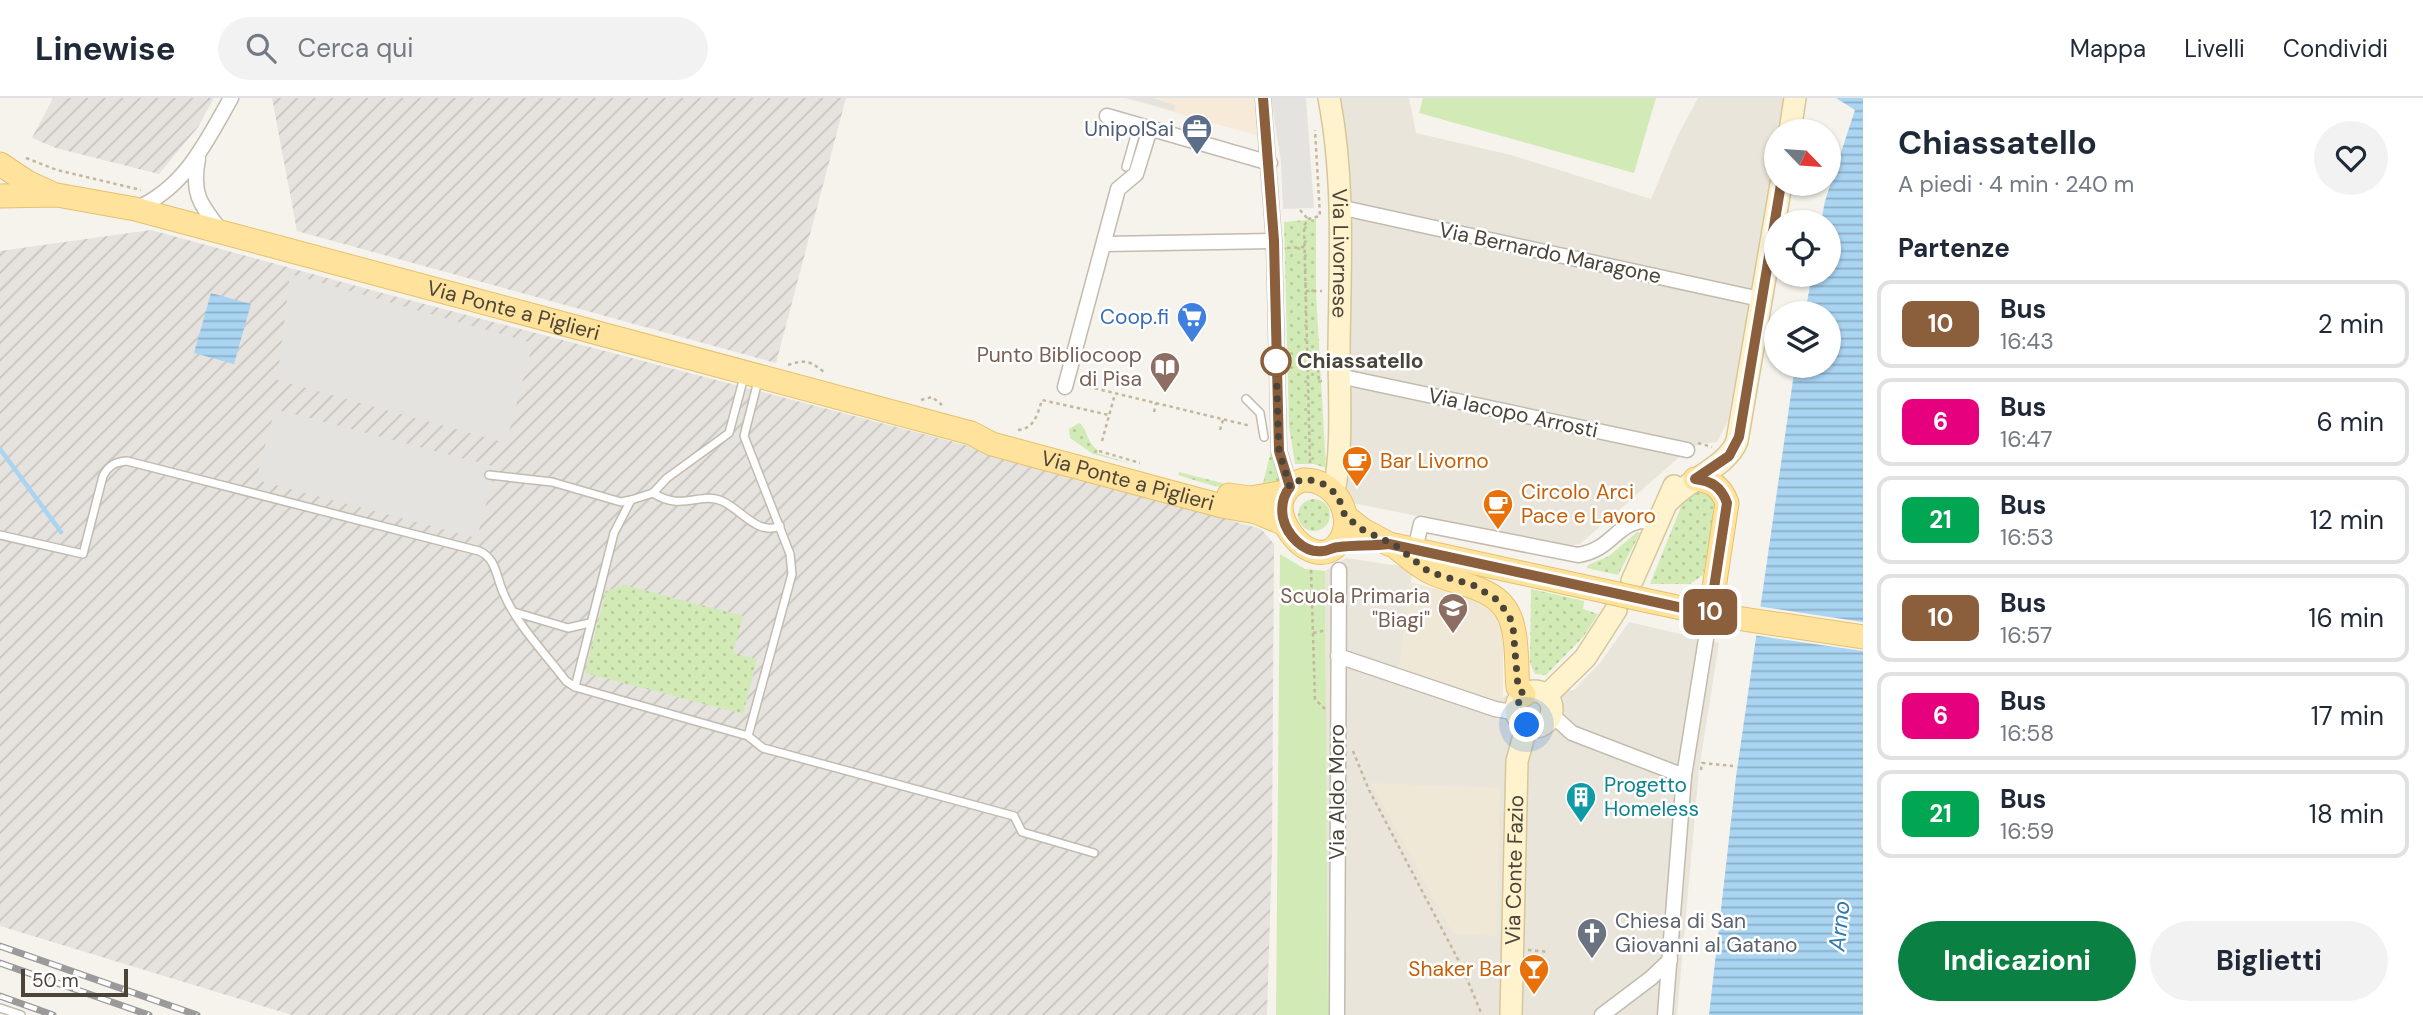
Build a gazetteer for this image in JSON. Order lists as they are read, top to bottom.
{
  "streets": {
    "main road": ["Via Livornese", "Via Ponte a Piglieri", "Via Conte Fazio"],
    "street": ["Via Bernardo Maragone", "Via Iacopo Arrosti", "Via Aldo Moro"]
  },
  "crossings": [
    ["Via Livornese", "Via Bernardo Maragone"],
    ["Via Livornese", "Via Ponte a Piglieri"],
    ["Via Livornese", "Via Iacopo Arrosti"]
  ],
  "water": ["Arno"],
  "places": {
    "office": ["UnipolSai"],
    "supermarket": ["Coop.fi"],
    "other": ["Chiassatello"],
    "library": ["Punto Bibliocoop di Pisa"],
    "cafe": ["Bar Livorno", "Circolo Arci Pace e Lavoro"],
    "school or university": ["Scuola Primaria \"Biagi\""],
    "building": ["Progetto Homeless"],
    "church": ["Chiesa di San Giovanni al Gatano"],
    "bar": ["Shaker Bar"]
  },
  "lines": ["bus line 10"],
  "scale_bar": "50 m",
  "north": "bottom right",
  "page": {
    "header": "Linewise",
    "search": "Cerca qui",
    "nav": ["Mappa", "Livelli", "Condividi"],
    "on_map": "10",
    "heading": [
      ["Chiassatello", "A piedi · 4 min · 240 m"],
      "Partenze"
    ],
    "list": [
      {
        "mark": "10",
        "name": "Bus",
        "note": "16:43",
        "value": "2 min"
      },
      {
        "mark": "6",
        "name": "Bus",
        "note": "16:47",
        "value": "6 min"
      },
      {
        "mark": "21",
        "name": "Bus",
        "note": "16:53",
        "value": "12 min"
      },
      {
        "mark": "10",
        "name": "Bus",
        "note": "16:57",
        "value": "16 min"
      },
      {
        "mark": "6",
        "name": "Bus",
        "note": "16:58",
        "value": "17 min"
      },
      {
        "mark": "21",
        "name": "Bus",
        "note": "16:59",
        "value": "18 min"
      }
    ],
    "buttons": ["Indicazioni", "Biglietti"],
    "scale": "50 m"
  }
}
